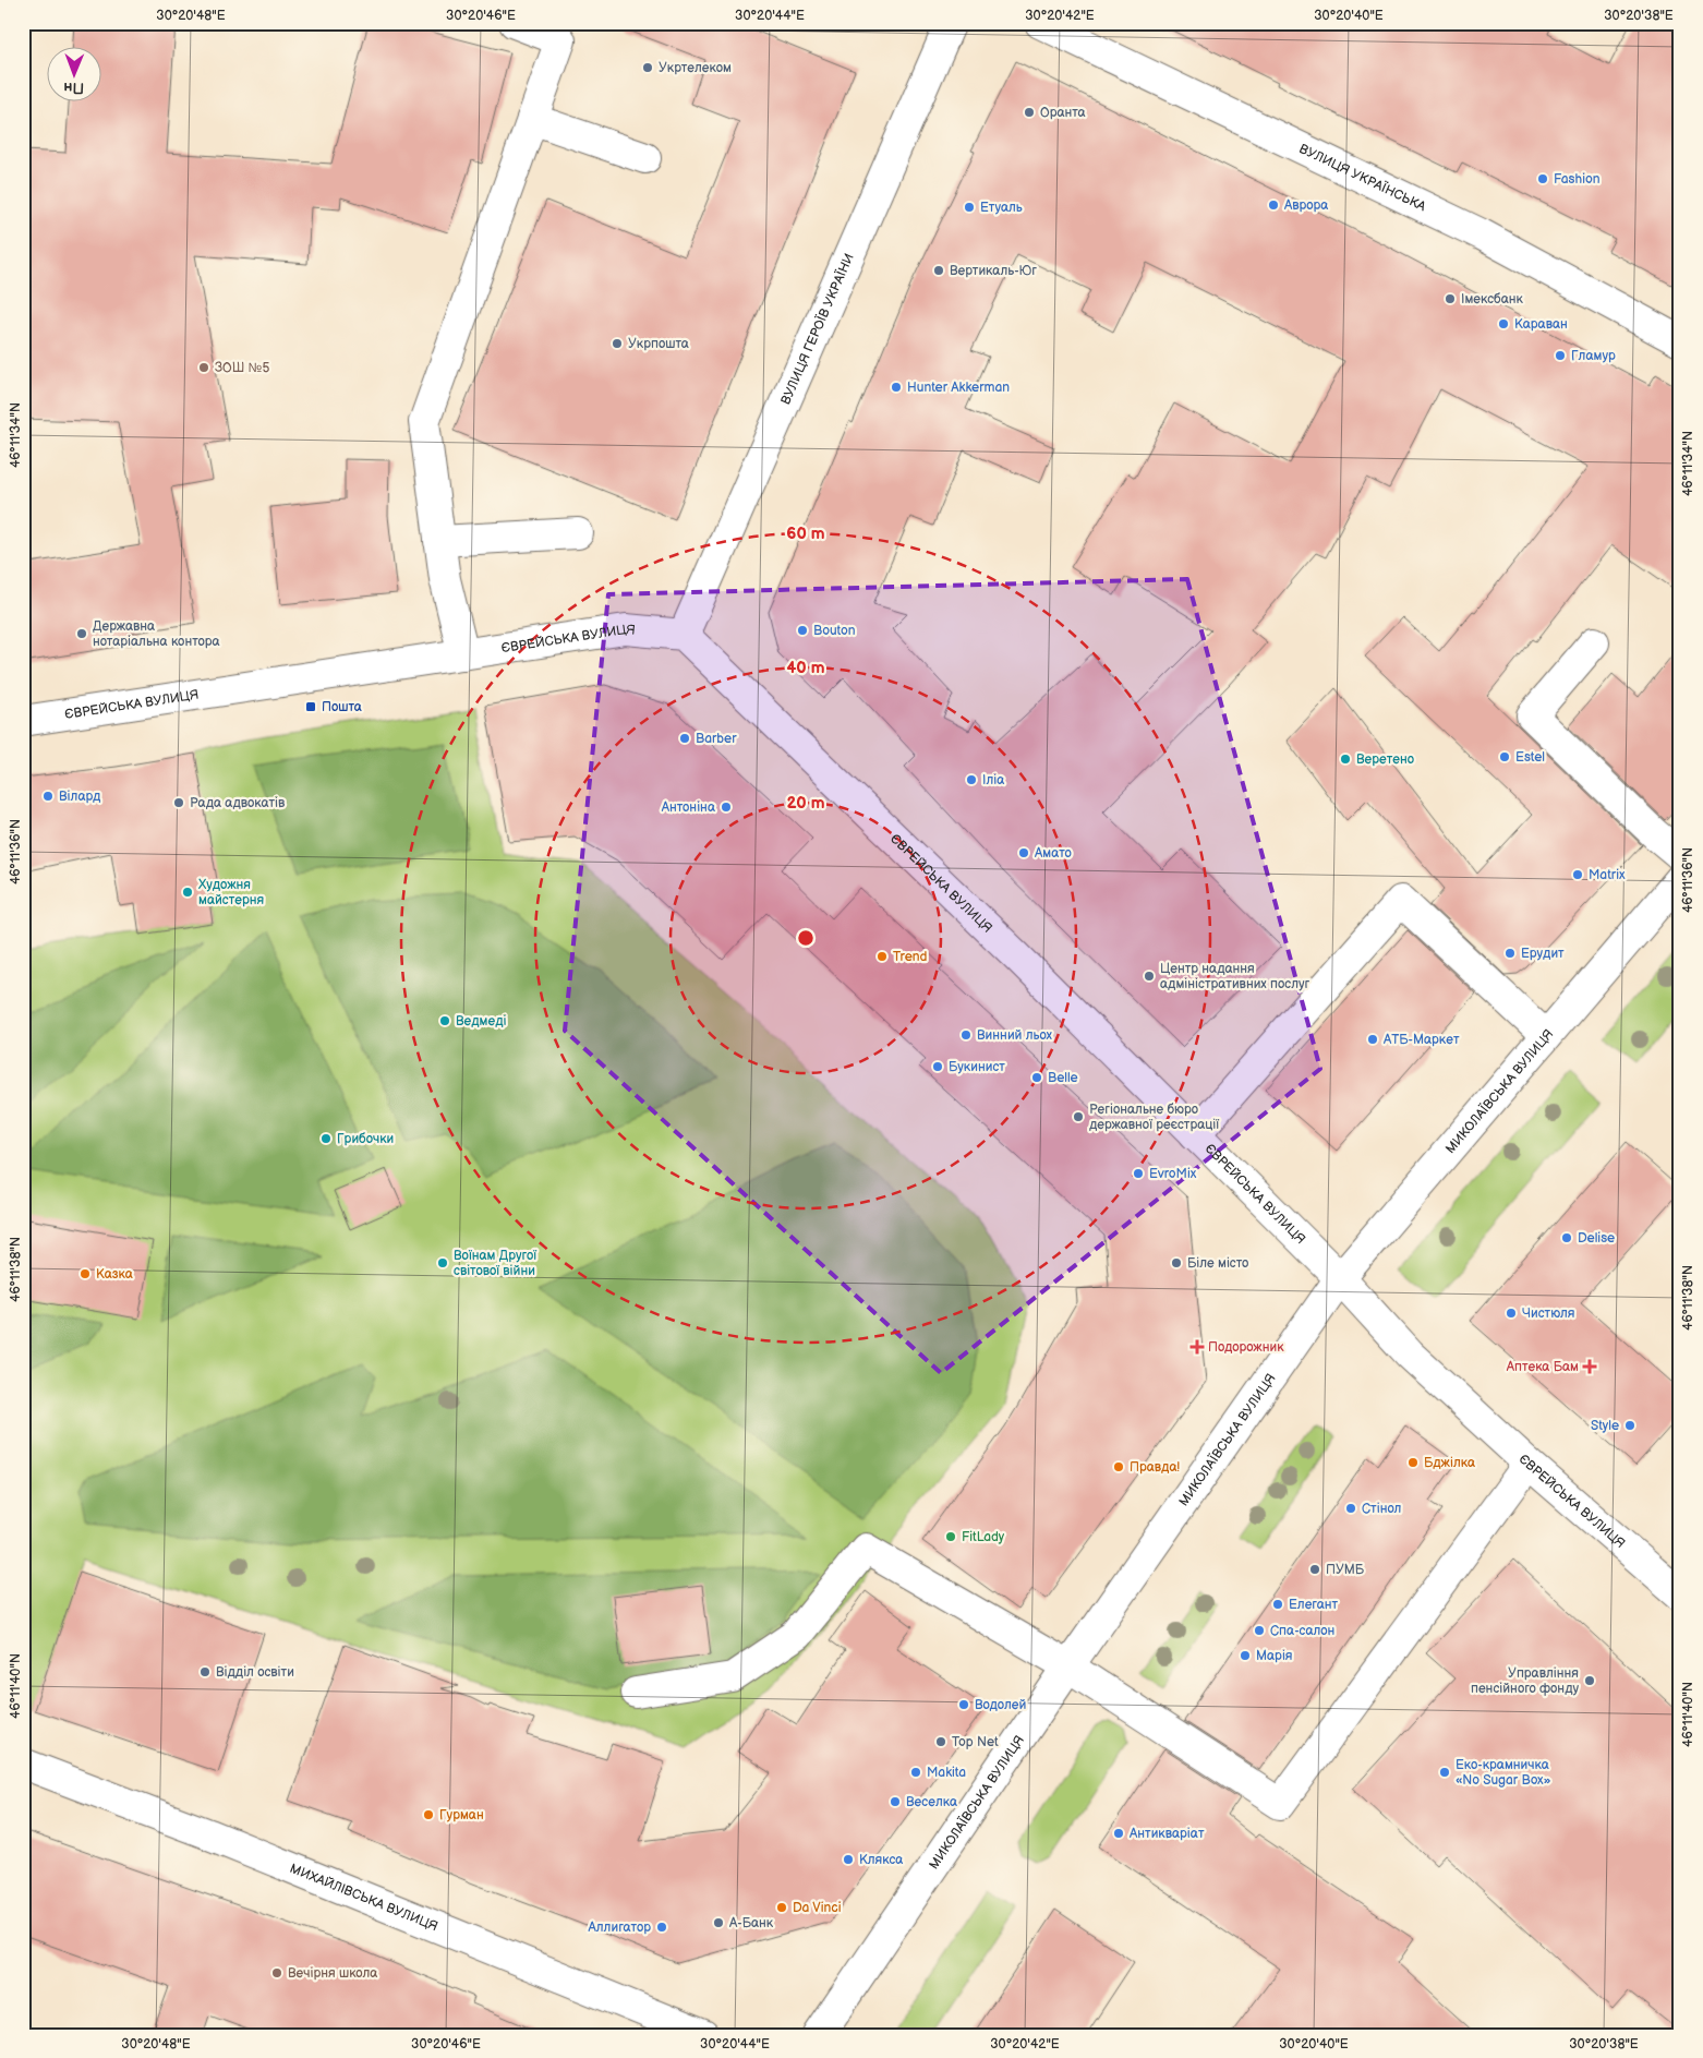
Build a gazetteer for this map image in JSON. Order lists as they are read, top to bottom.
{
  "streets": {
    "street": [
      "ВУЛИЦЯ УКРАЇНСЬКА",
      "ВУЛИЦЯ ГЕРОЇВ УКРАЇНИ",
      "ЄВРЕЙСЬКА ВУЛИЦЯ",
      "МИКОЛАЇВСЬКА ВУЛИЦЯ",
      "МИХАЙЛІВСЬКА ВУЛИЦЯ"
    ]
  },
  "crossings": [
    ["ВУЛИЦЯ ГЕРОЇВ УКРАЇНИ", "ЄВРЕЙСЬКА ВУЛИЦЯ"],
    ["ЄВРЕЙСЬКА ВУЛИЦЯ", "МИКОЛАЇВСЬКА ВУЛИЦЯ"]
  ],
  "places": {
    "other": [
      "Укртелеком",
      "Оранта",
      "Fashion",
      "Аврора",
      "Етуаль",
      "Вертикаль-Юг",
      "Імексбанк",
      "Караван",
      "Укрпошта",
      "Гламур",
      "ЗОШ №5",
      "Hunter Akkerman",
      "Bouton",
      "Державна нотаріальна контора",
      "Barber",
      "Estel",
      "Веретено",
      "Іліа",
      "Вілард",
      "Рада адвокатів",
      "Антоніна",
      "Амато",
      "Matrix",
      "Художня майстерня",
      "Ерудит",
      "Trend",
      "Центр надання адміністративних послуг",
      "Ведмеді",
      "Винний льох",
      "АТБ-Маркет",
      "Букинист",
      "Belle",
      "Регіональне бюро державної реєстрації",
      "Грибочки",
      "EvroMix",
      "Delise",
      "Воїнам Другої світової війни",
      "Біле місто",
      "Казка",
      "Чистюля",
      "Style",
      "Бджілка",
      "Правда!",
      "Стінол",
      "FitLady",
      "ПУМБ",
      "Елегант",
      "Спа-салон",
      "Марія",
      "Відділ освіти",
      "Управління пенсійного фонду",
      "Водолей",
      "Top Net",
      "Makita",
      "Еко-крамничка «No Sugar Box»",
      "Веселка",
      "Гурман",
      "Антикваріат",
      "Клякса",
      "Da Vinci",
      "А-Банк",
      "Аллигатор",
      "Вечірня школа"
    ],
    "transit": ["Пошта"],
    "health": ["Подорожник", "Аптека Бам"]
  },
  "north": "bottom",
  "coordinates": [
    "30°20'48\"E",
    "30°20'46\"E",
    "30°20'44\"E",
    "30°20'42\"E",
    "30°20'40\"E",
    "30°20'38\"E",
    "46°11'34\"N",
    "46°11'36\"N",
    "46°11'38\"N",
    "46°11'40\"N"
  ],
  "rings": ["60 m", "40 m", "20 m"]
}
